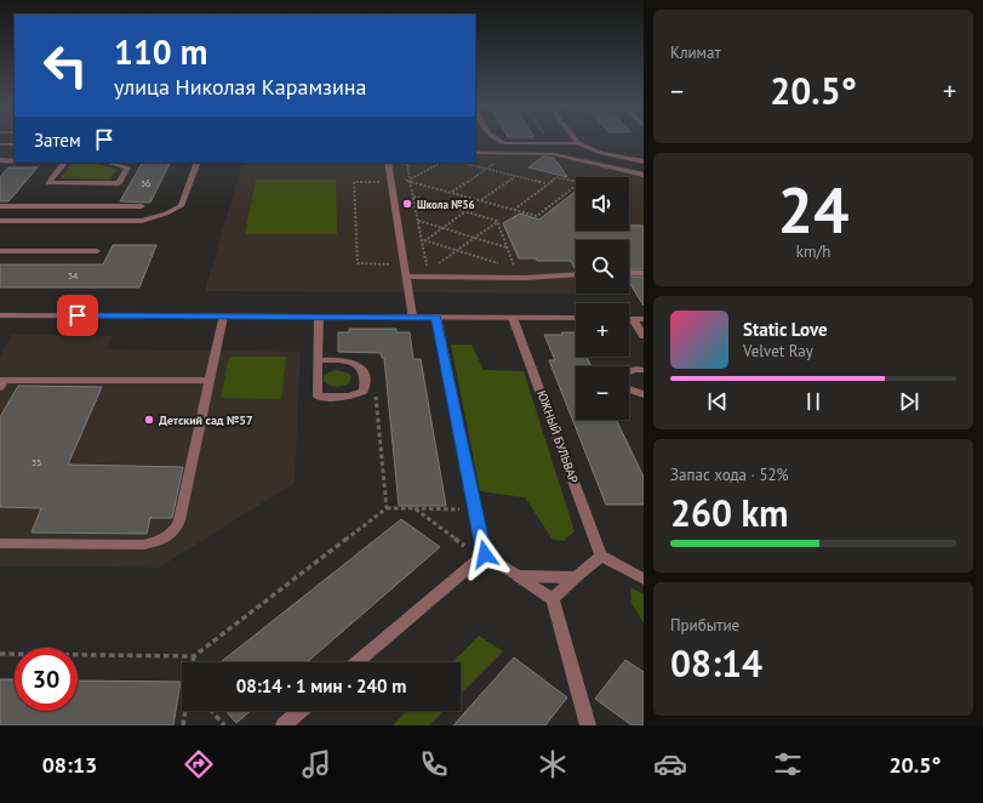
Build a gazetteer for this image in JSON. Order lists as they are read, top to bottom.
{
  "streets": {
    "street": ["ЮЖНЫЙ БУЛЬВАР"]
  },
  "places": ["Школа №56", "Детский сад №57"],
  "house_numbers": ["36", "34", "35"],
  "page": {
    "tile": [
      "Климат",
      ["24", "km/h"],
      ["Запас хода · 52%", "260 km"],
      ["Прибытие", "08:14"]
    ],
    "turn": ["110 m", "улица Николая Карамзина"],
    "heat": ["−", "20.5°", "+"],
    "then": "Затем",
    "map_buttons": ["+", "−"],
    "song": ["Static Love", "Velvet Ray"],
    "limit": "30",
    "trip": "08:14 · 1 мин · 240 m",
    "tabs": ["08:13", "20.5°"]
  }
}
